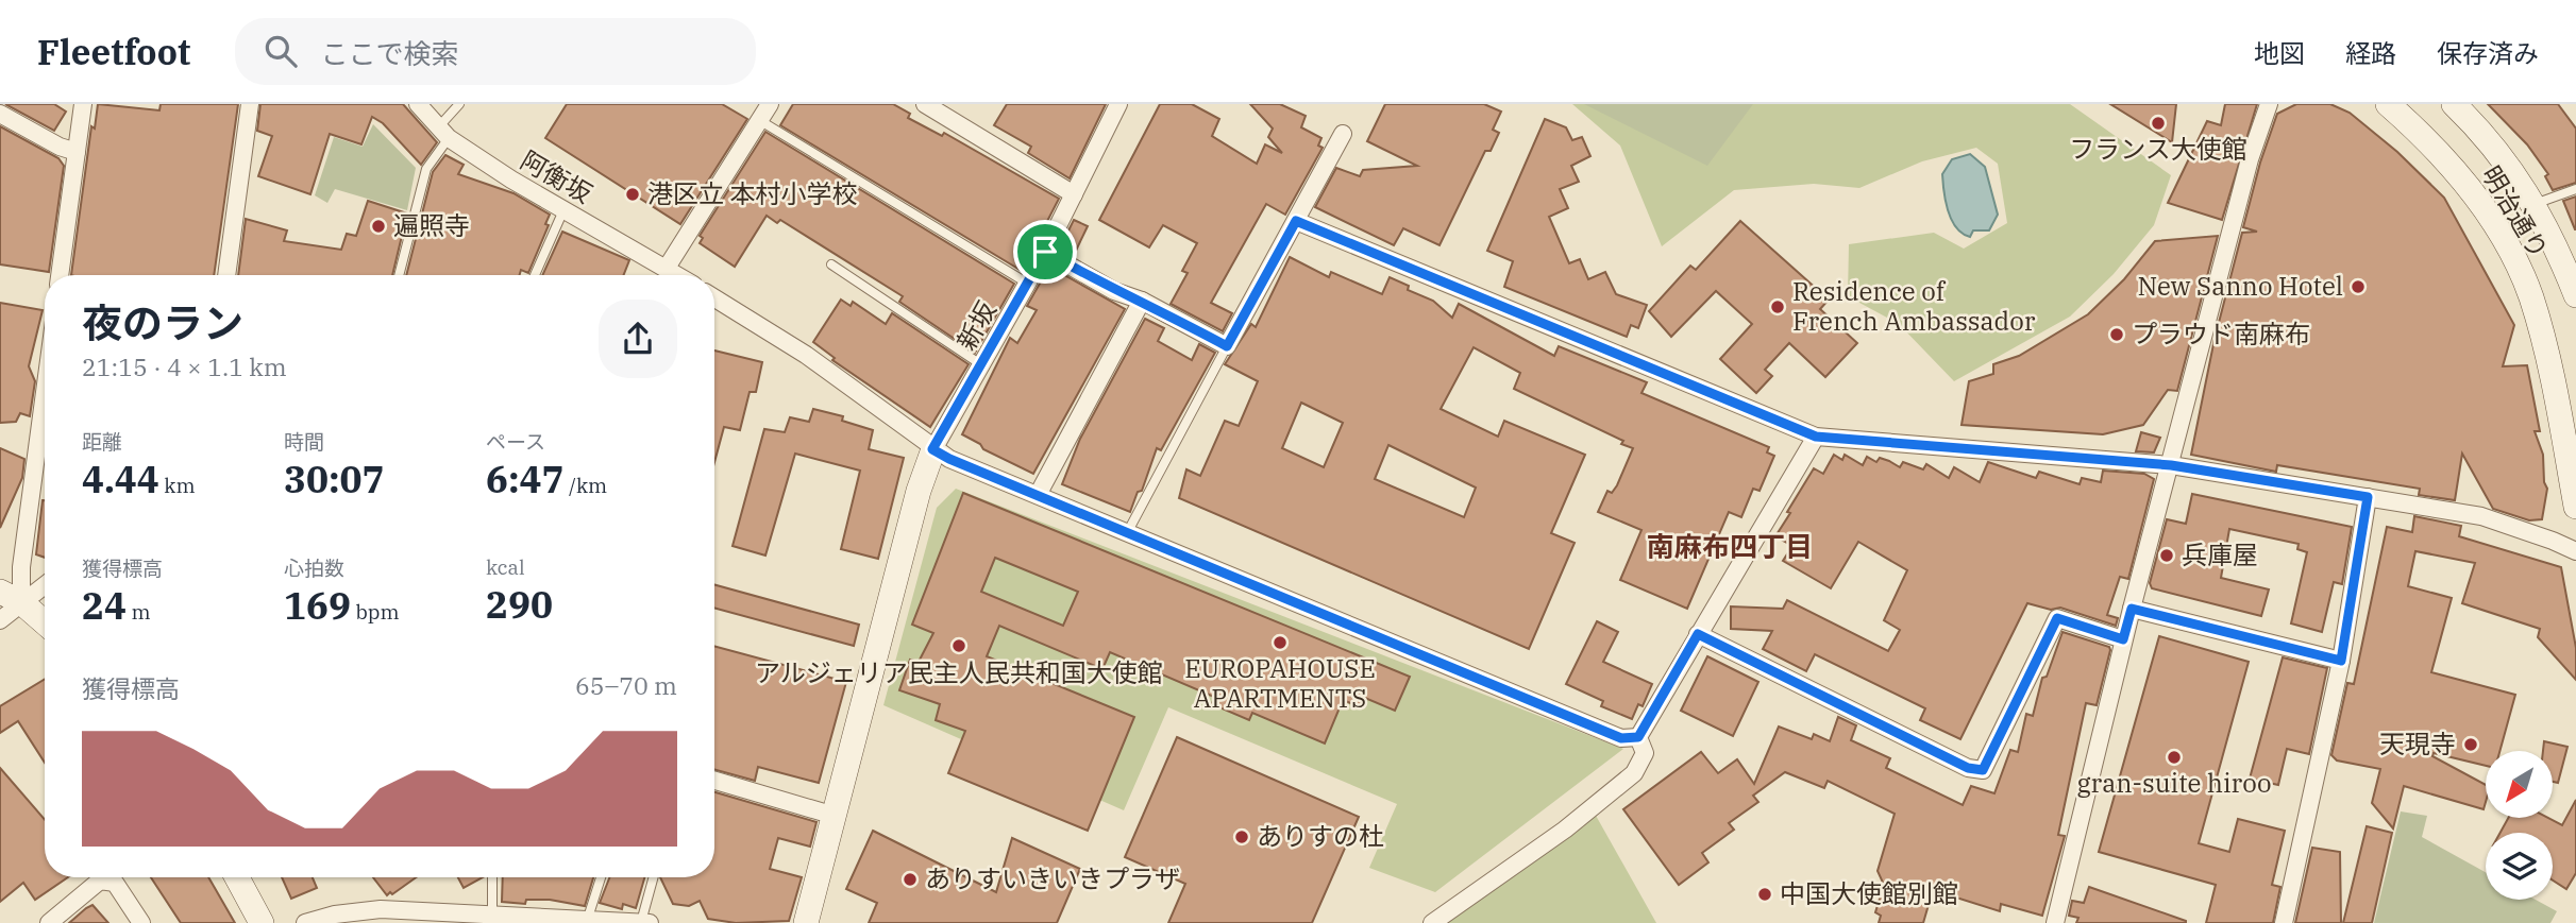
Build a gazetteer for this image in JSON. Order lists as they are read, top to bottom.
{
  "streets": {
    "main road": ["明治通り"],
    "street": ["阿衡坂", "新坂"]
  },
  "districts": ["南麻布四丁目"],
  "places": [
    "フランス大使館",
    "港区立 本村小学校",
    "遍照寺",
    "New Sanno Hotel",
    "Residence of French Ambassador",
    "プラウド南麻布",
    "兵庫屋",
    "EUROPAHOUSE APARTMENTS",
    "アルジェリア民主人民共和国大使館",
    "天現寺",
    "gran-suite hiroo",
    "ありすの杜",
    "ありすいきいきプラザ",
    "中国大使館別館"
  ],
  "north": "bottom left",
  "page": {
    "header": "Fleetfoot",
    "search": "ここで検索",
    "nav": ["地図", "経路", "保存済み"],
    "heading": ["夜のラン", "21:15 · 4 × 1.1 km"],
    "stats": [
      ["距離", "4.44 km"],
      ["時間", "30:07"],
      ["ペース", "6:47 /km"],
      ["獲得標高", "24 m"],
      ["心拍数", "169 bpm"],
      ["kcal", "290"]
    ],
    "chart": ["獲得標高", "65–70 m"]
  }
}
